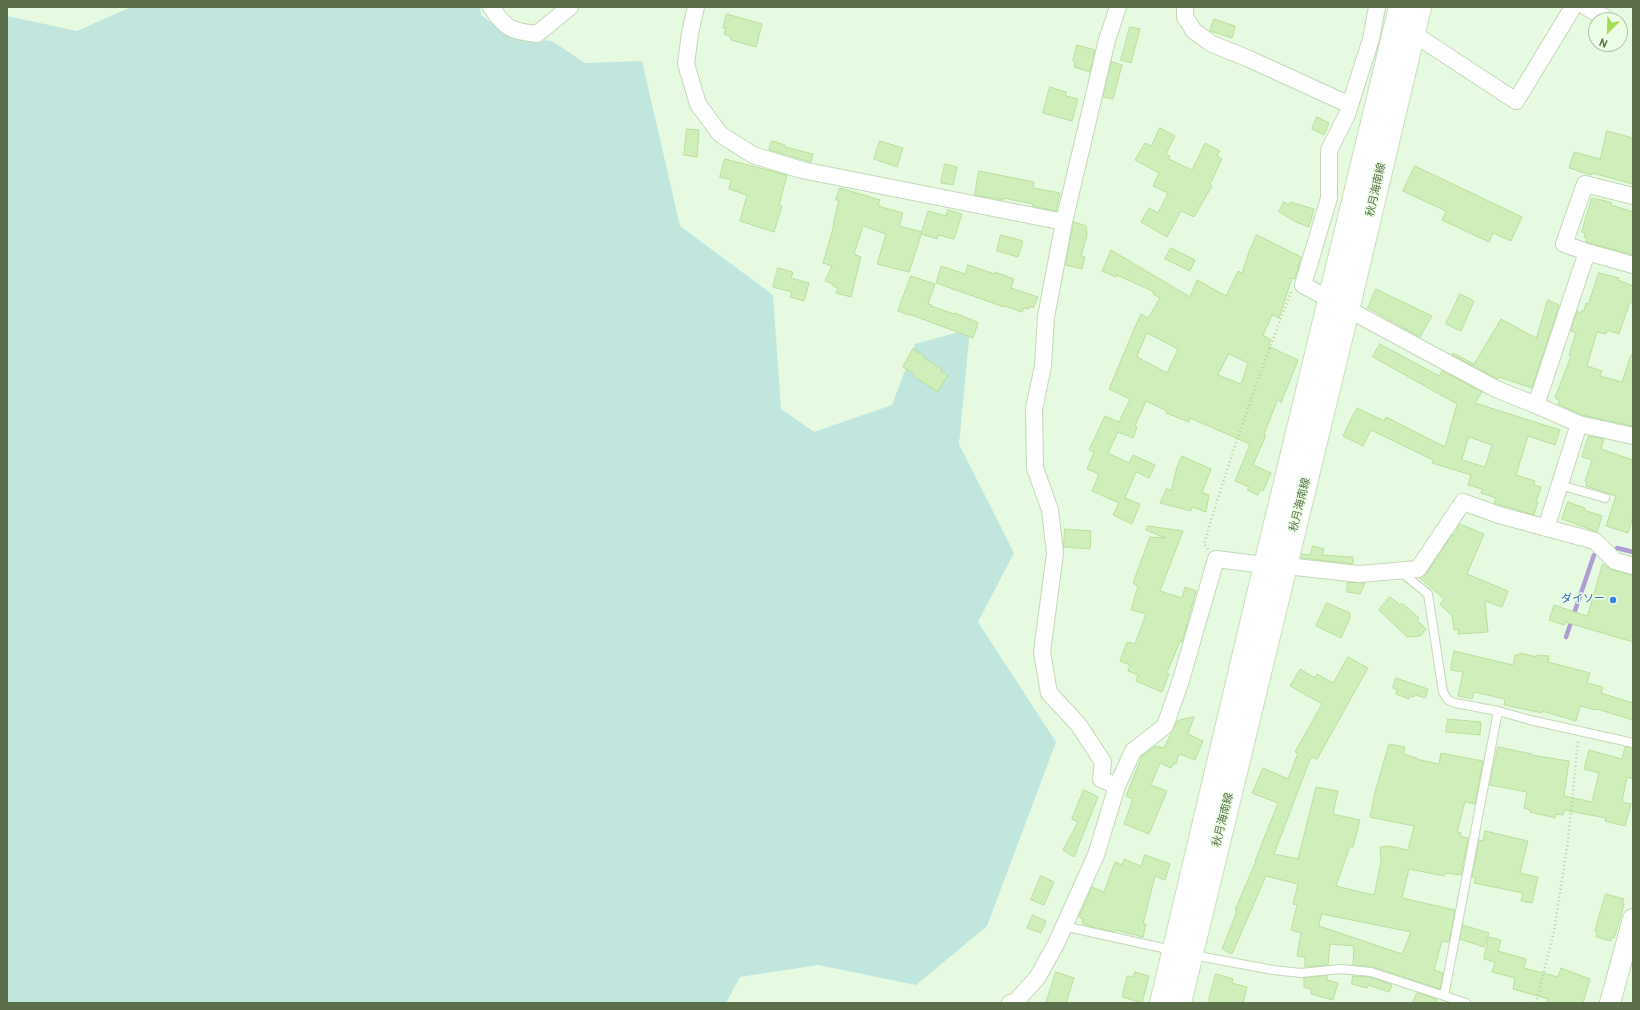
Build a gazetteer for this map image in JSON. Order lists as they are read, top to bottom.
{
  "streets": {
    "main road": ["秋月海南線"]
  },
  "places": ["ダイソー"],
  "north": "bottom left"
}
